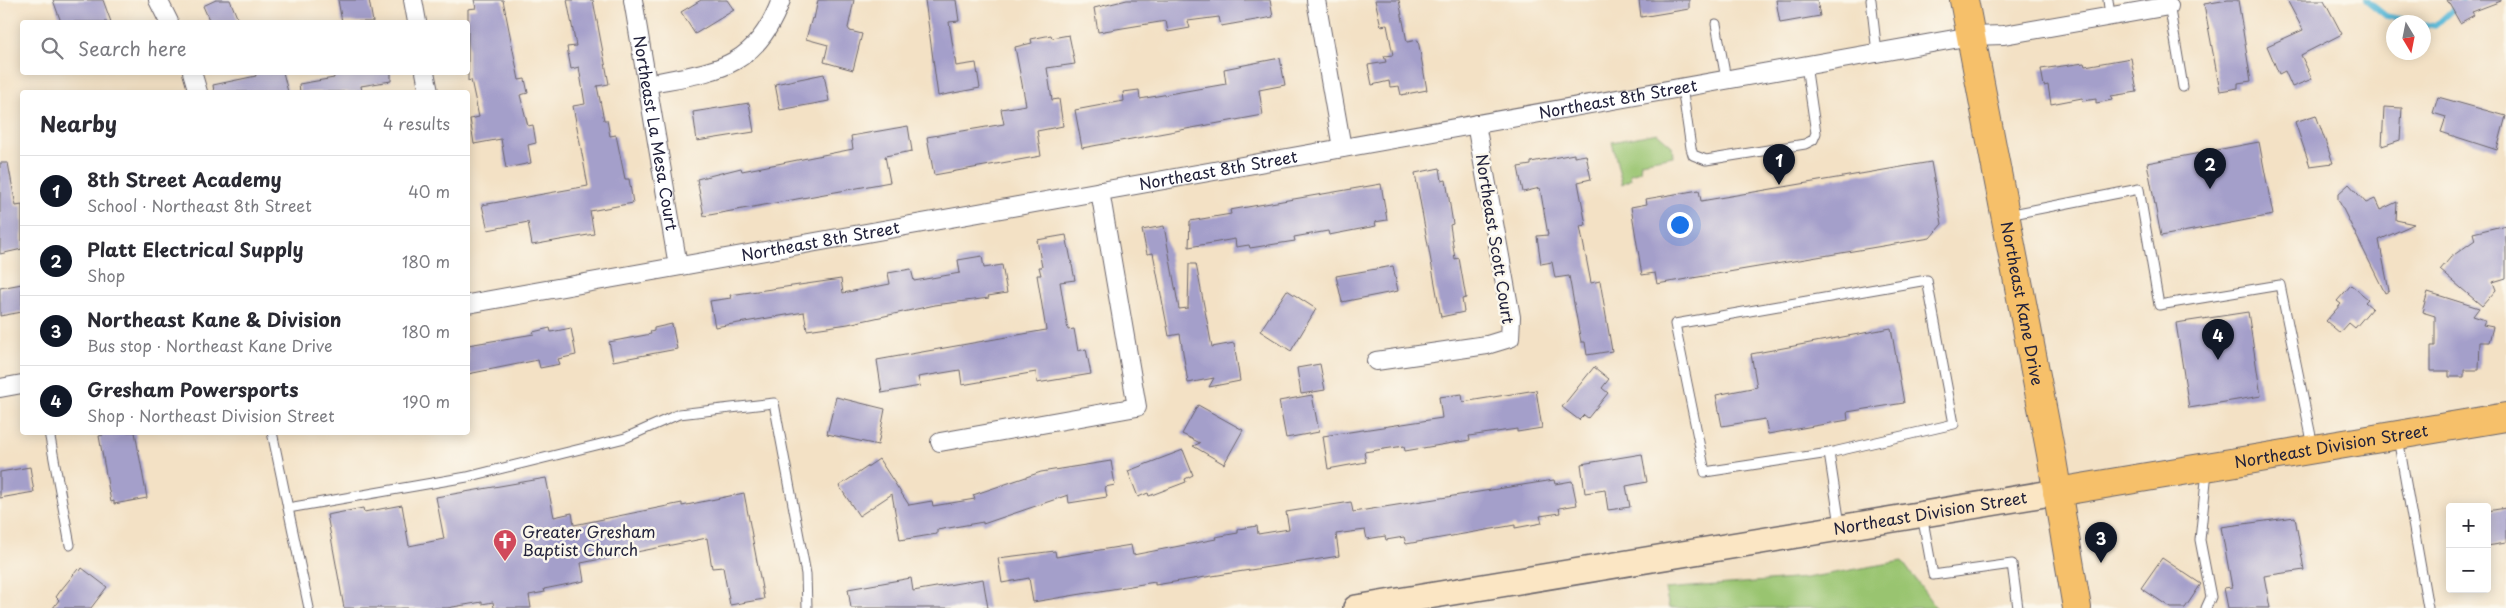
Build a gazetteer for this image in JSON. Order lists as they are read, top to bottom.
{
  "streets": {
    "main road": ["Northeast Kane Drive", "Northeast Division Street"],
    "street": ["Northeast 8th Street", "Northeast La Mesa Court", "Northeast Scott Court"]
  },
  "crossings": [
    ["Northeast 8th Street", "Northeast La Mesa Court"],
    ["Northeast 8th Street", "Northeast Scott Court"],
    ["Northeast 8th Street", "Northeast Kane Drive"],
    ["Northeast Kane Drive", "Northeast Division Street"]
  ],
  "places": {
    "church": ["Greater Gresham Baptist Church"]
  },
  "north": "bottom",
  "page": {
    "search": "Search here",
    "heading": ["Nearby", "4 results"],
    "pins": [
      "1",
      "2",
      "4",
      "3"
    ],
    "list": [
      {
        "mark": "1",
        "name": "8th Street Academy",
        "note": "School · Northeast 8th Street",
        "value": "40 m"
      },
      {
        "mark": "2",
        "name": "Platt Electrical Supply",
        "note": "Shop",
        "value": "180 m"
      },
      {
        "mark": "3",
        "name": "Northeast Kane & Division",
        "note": "Bus stop · Northeast Kane Drive",
        "value": "180 m"
      },
      {
        "mark": "4",
        "name": "Gresham Powersports",
        "note": "Shop · Northeast Division Street",
        "value": "190 m"
      }
    ],
    "map_buttons": ["+", "−"]
  }
}
